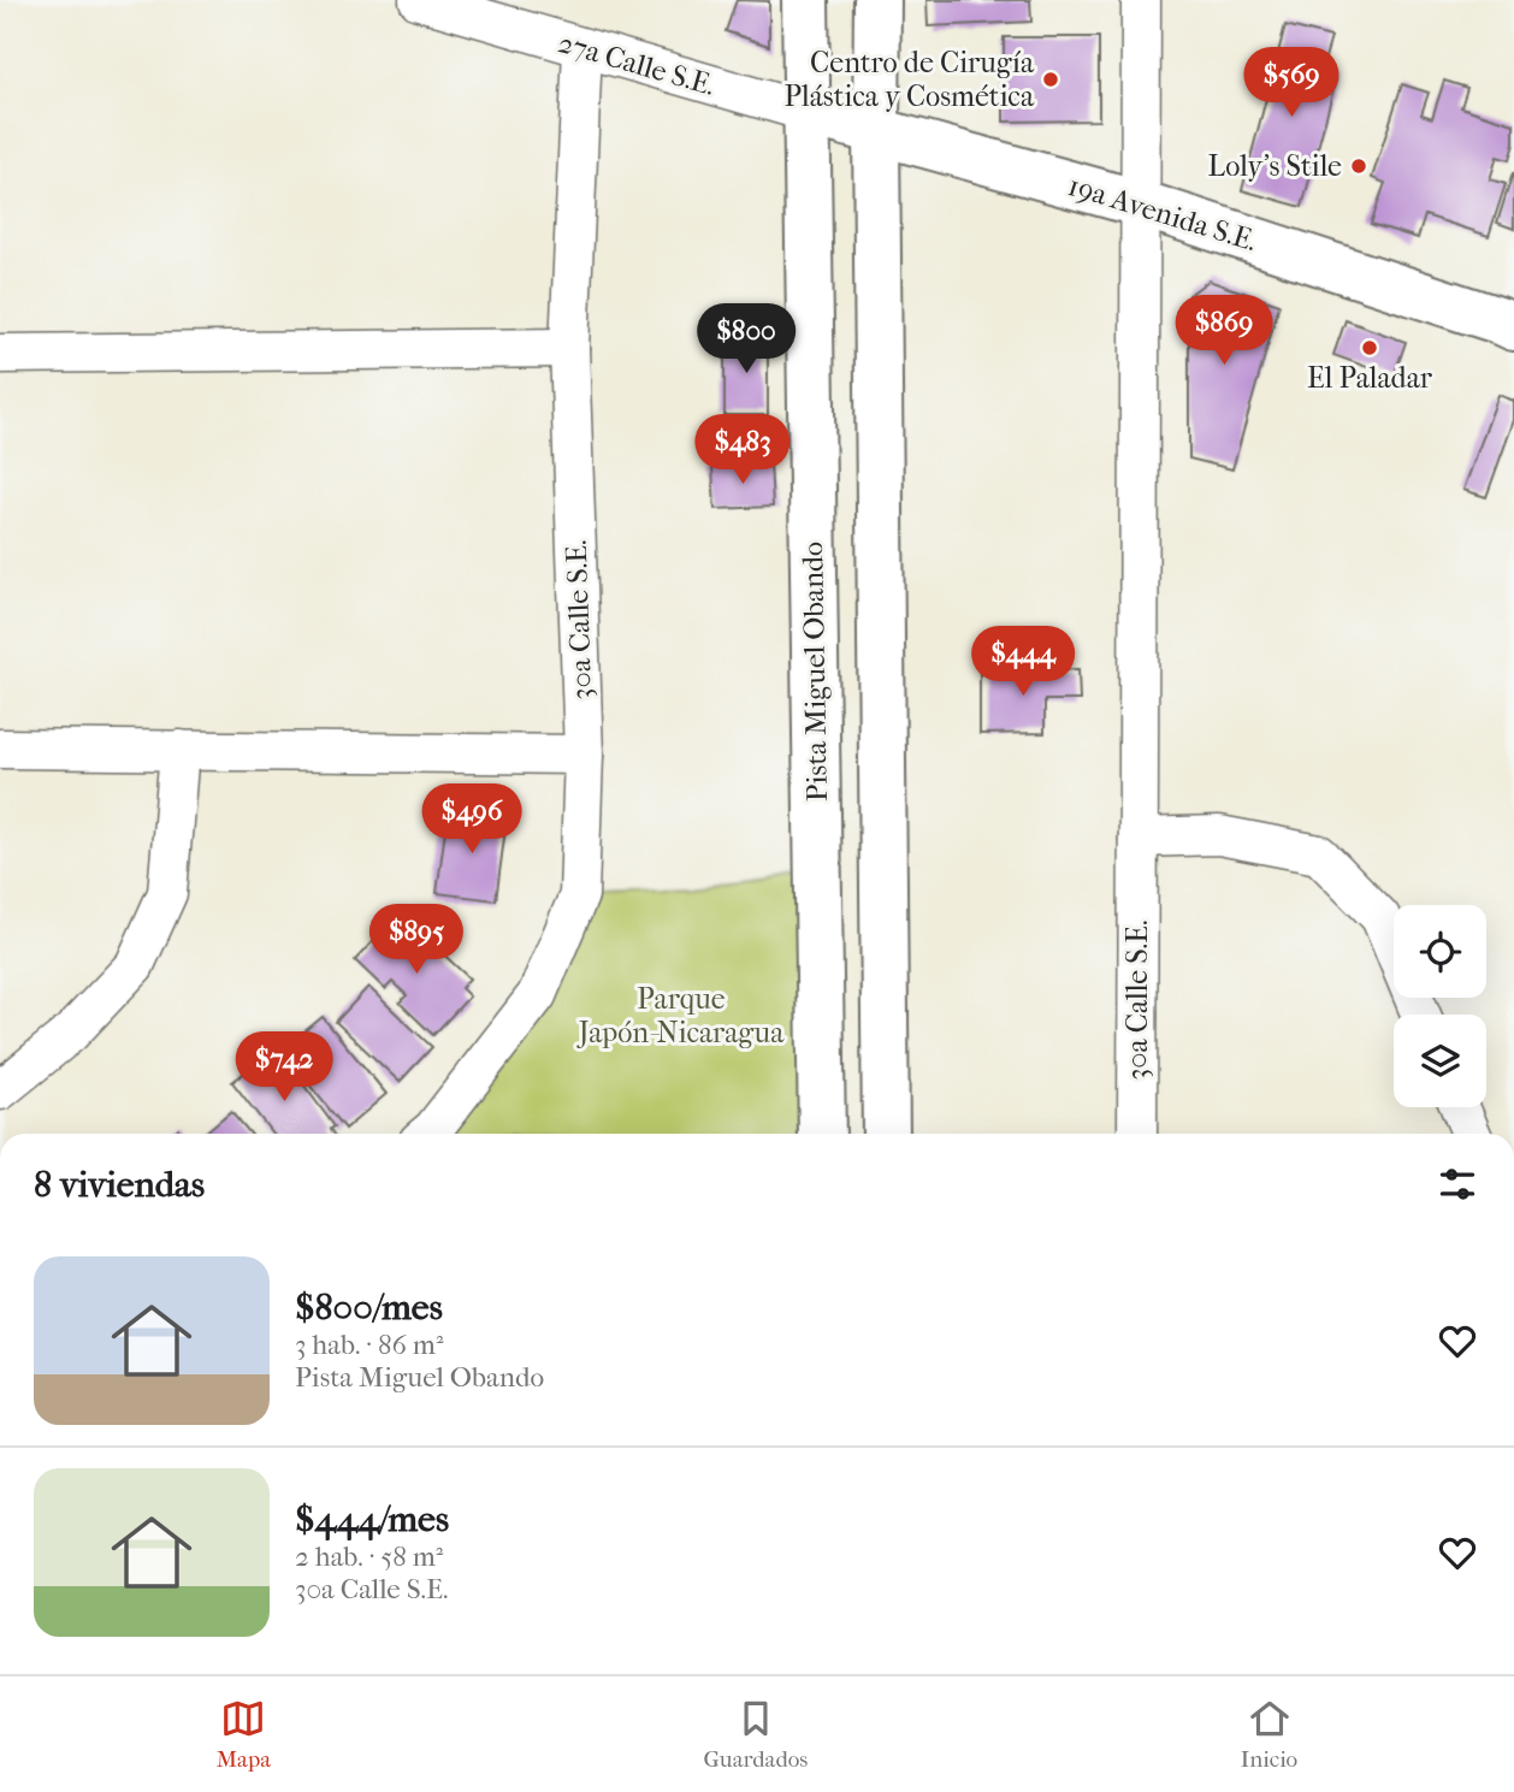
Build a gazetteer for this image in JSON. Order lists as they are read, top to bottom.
{
  "streets": {
    "main road": ["19a Avenida S.E.", "Pista Miguel Obando"],
    "street": ["27a Calle S.E.", "30a Calle S.E."]
  },
  "crossings": [
    ["27a Calle S.E.", "19a Avenida S.E."],
    ["27a Calle S.E.", "30a Calle S.E."],
    ["27a Calle S.E.", "Pista Miguel Obando"],
    ["19a Avenida S.E.", "30a Calle S.E."],
    ["19a Avenida S.E.", "Pista Miguel Obando"]
  ],
  "parks": ["Parque Japón-Nicaragua"],
  "places": ["Centro de Cirugía Plástica y Cosmética", "Loly's Stile", "El Paladar"],
  "page": {
    "price": [
      "$569",
      "$869",
      "$800",
      "$483",
      "$444",
      "$496",
      "$895",
      "$742"
    ],
    "heading": "8 viviendas",
    "list": [
      {
        "name": "$800/mes",
        "note": "3 hab. · 86 m² · Pista Miguel Obando"
      },
      {
        "name": "$444/mes",
        "note": "2 hab. · 58 m² · 30a Calle S.E."
      }
    ],
    "tabs": ["Mapa", "Guardados", "Inicio"]
  }
}
